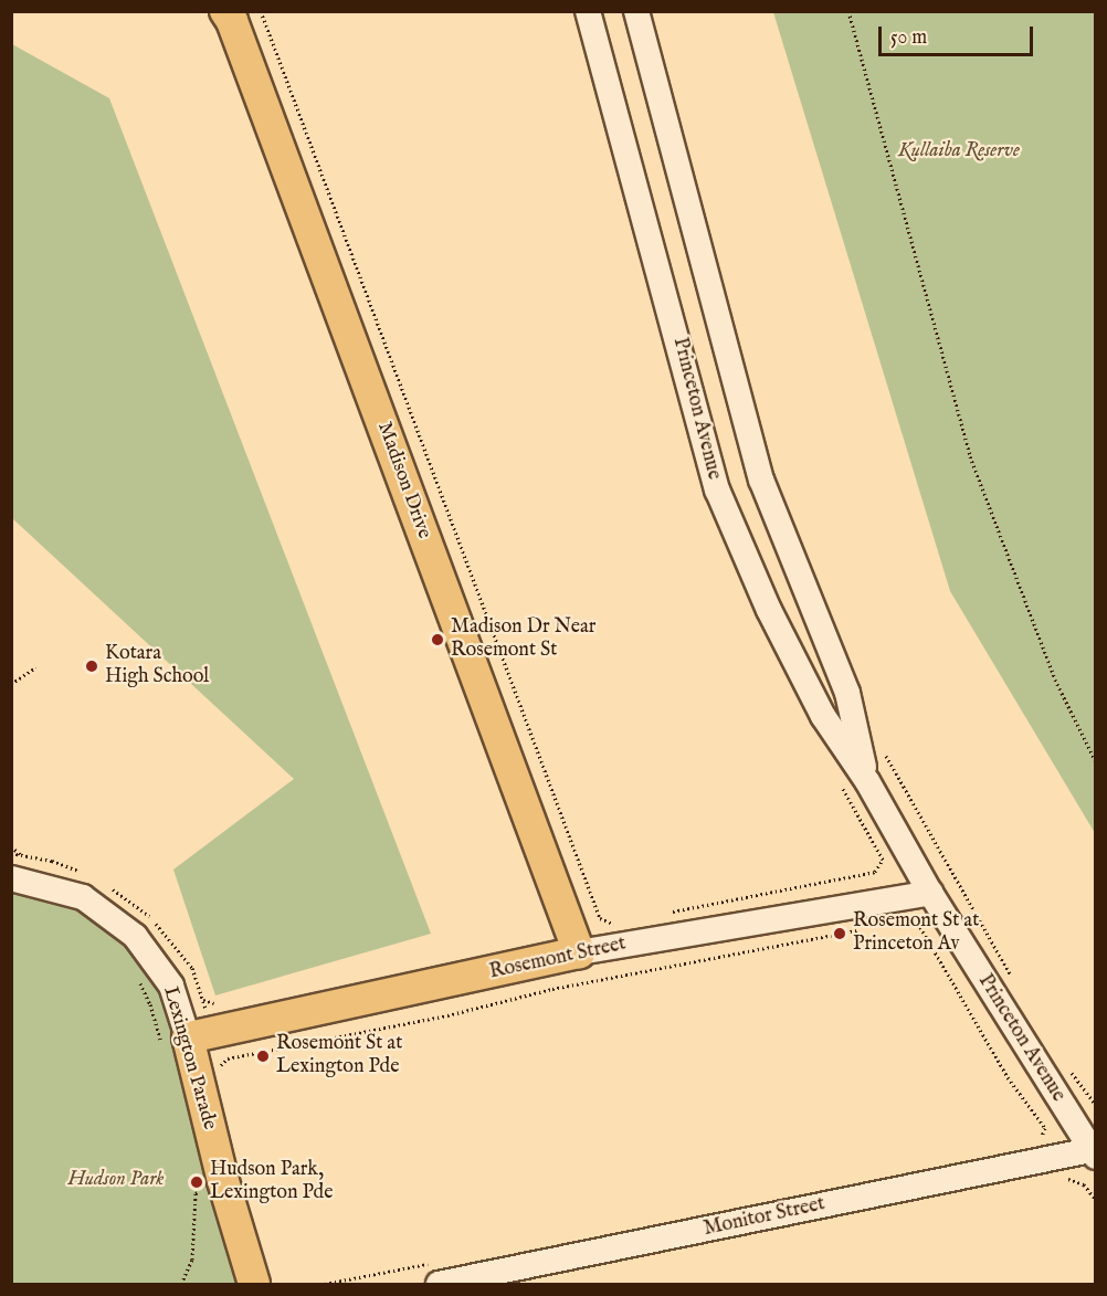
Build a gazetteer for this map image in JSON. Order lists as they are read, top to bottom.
{
  "streets": {
    "main road": ["Madison Drive", "Rosemont Street", "Lexington Parade"],
    "street": ["Princeton Avenue", "Monitor Street"]
  },
  "crossings": [
    ["Princeton Avenue", "Rosemont Street"],
    ["Princeton Avenue", "Monitor Street"],
    ["Madison Drive", "Rosemont Street"],
    ["Rosemont Street", "Lexington Parade"]
  ],
  "parks": ["Kullaiba Reserve", "Hudson Park"],
  "places": [
    "Madison Dr Near Rosemont St",
    "Kotara High School",
    "Rosemont St at Princeton Av",
    "Rosemont St at Lexington Pde",
    "Hudson Park, Lexington Pde"
  ],
  "scale_bar": "50 m"
}
